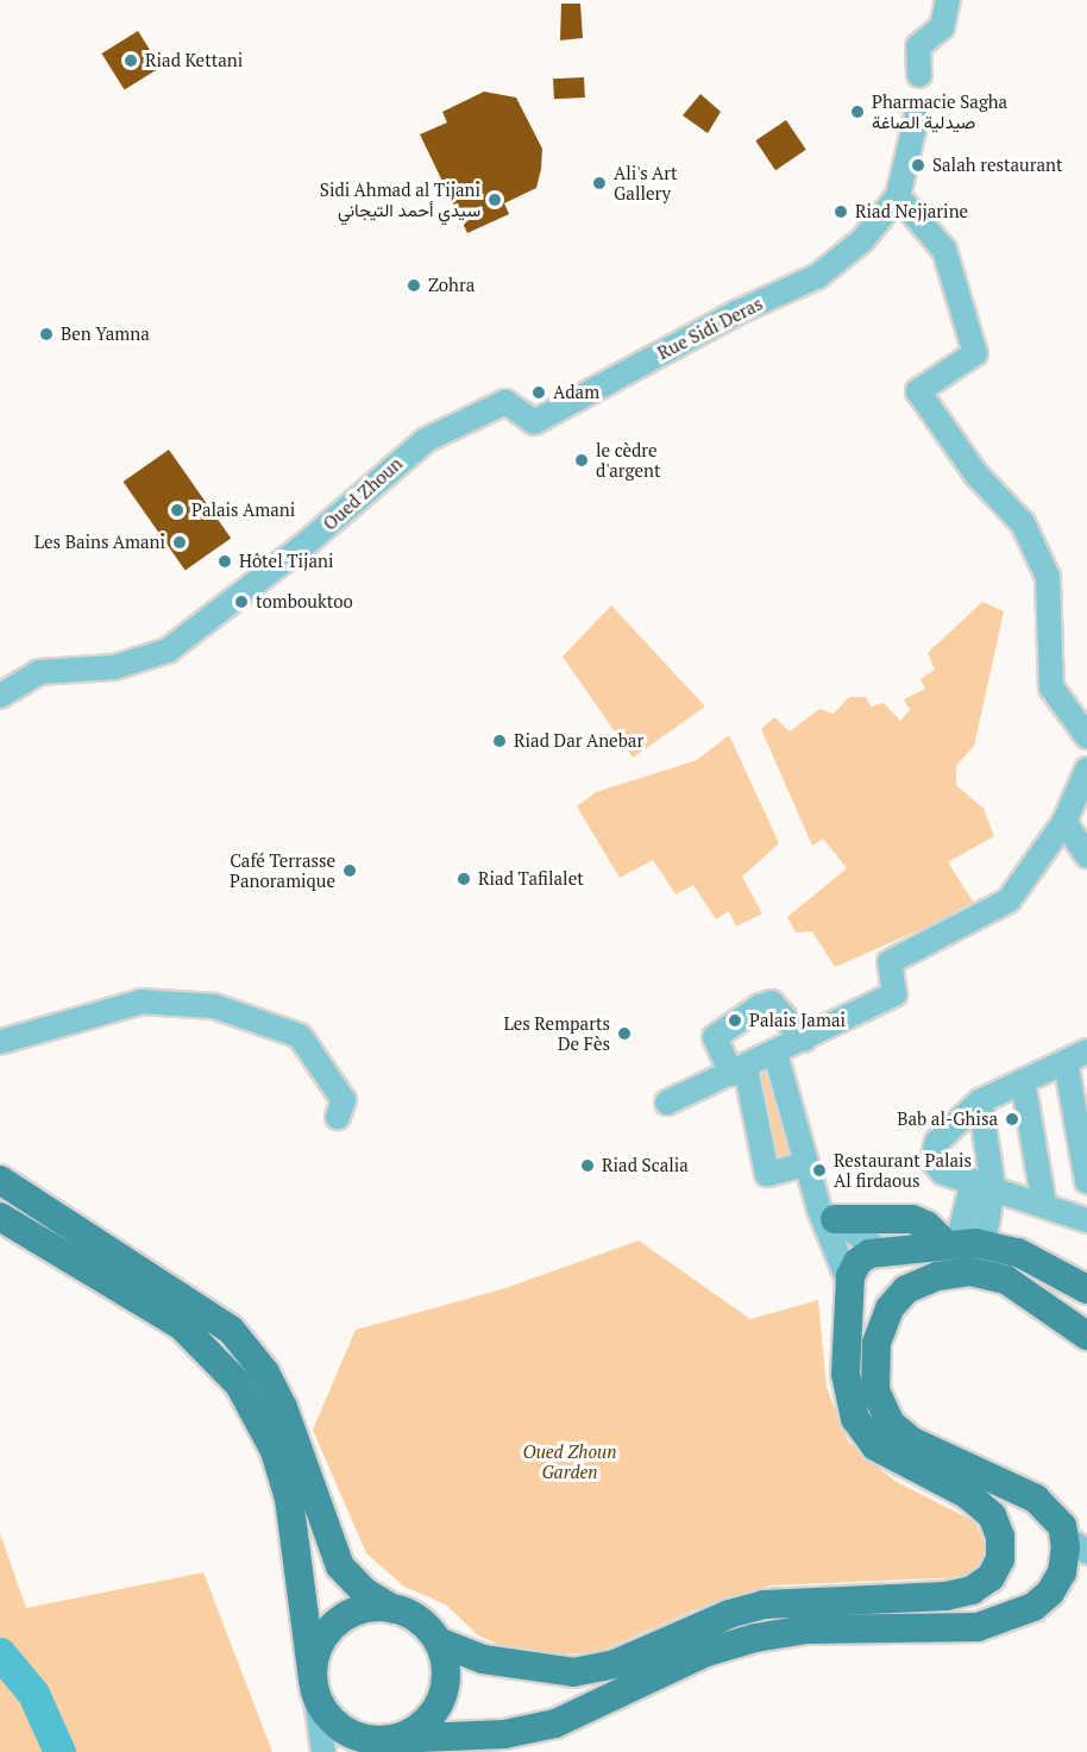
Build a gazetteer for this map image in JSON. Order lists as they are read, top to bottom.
{
  "streets": {
    "street": ["Rue Sidi Deras", "Oued Zhoun"]
  },
  "crossings": [
    ["Rue Sidi Deras", "Oued Zhoun"]
  ],
  "parks": ["Oued Zhoun Garden"],
  "places": [
    "Riad Kettani",
    "Pharmacie Sagha صيدلية الصاغة",
    "Salah restaurant",
    "Ali's Art Gallery",
    "Sidi Ahmad al Tijani سيدي أحمد التيجاني",
    "Riad Nejjarine",
    "Zohra",
    "Ben Yamna",
    "Adam",
    "le cèdre d'argent",
    "Palais Amani",
    "Les Bains Amani",
    "Hôtel Tijani",
    "tombouktoo",
    "Riad Dar Anebar",
    "Café Terrasse Panoramique",
    "Riad Tafilalet",
    "Palais Jamai",
    "Les Remparts De Fès",
    "Bab al-Ghisa",
    "Riad Scalia",
    "Restaurant Palais Al firdaous"
  ]
}
